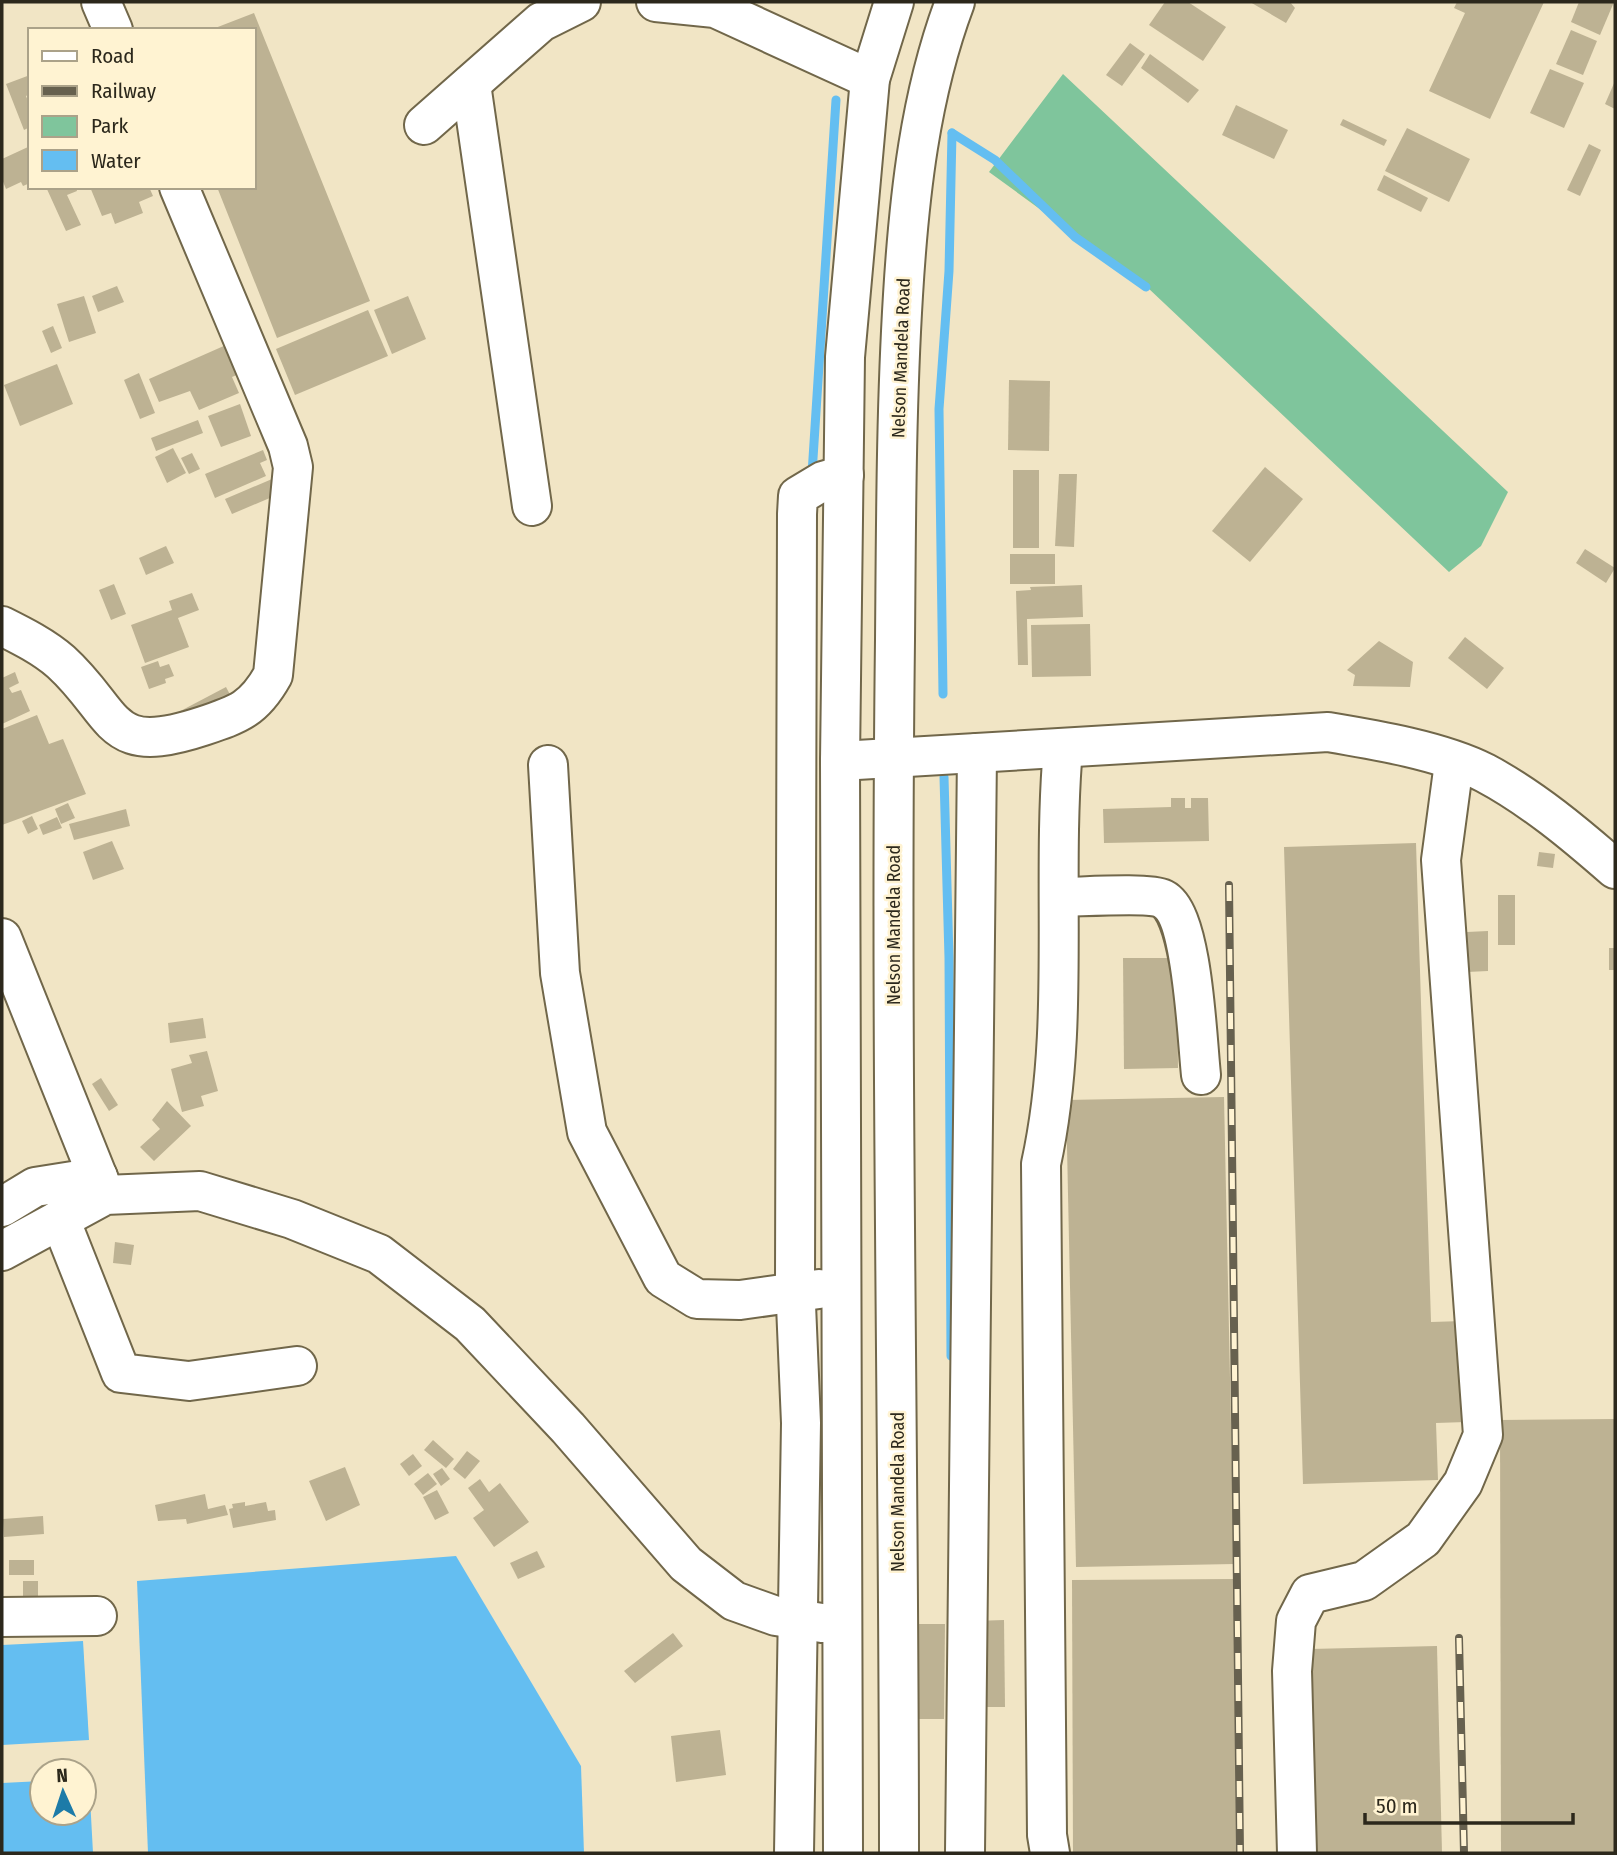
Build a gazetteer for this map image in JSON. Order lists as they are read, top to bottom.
{
  "streets": {
    "main road": ["Nelson Mandela Road"]
  },
  "legend": [
    "Road",
    "Railway",
    "Park",
    "Water"
  ],
  "scale_bar": "50 m",
  "north": "top"
}
